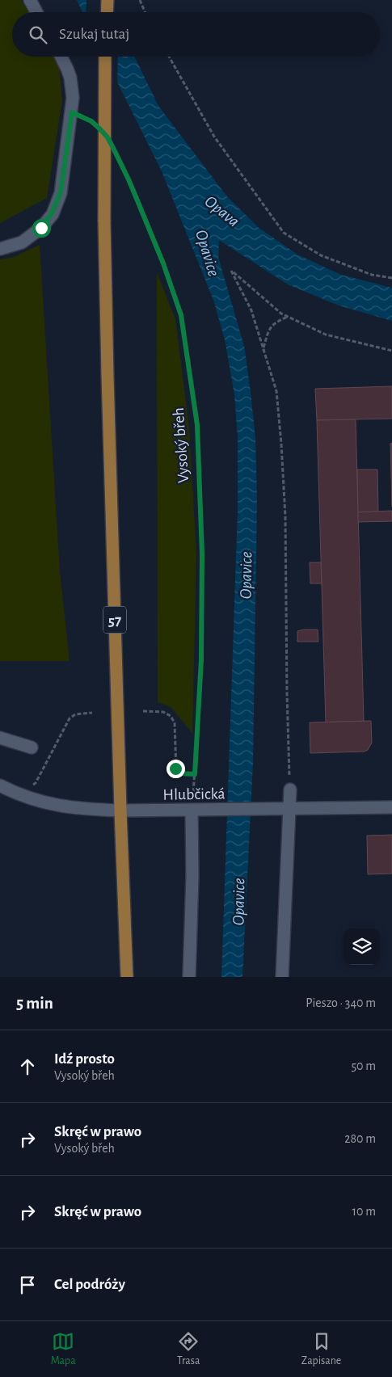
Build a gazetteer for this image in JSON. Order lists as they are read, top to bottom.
{
  "streets": {
    "main road": ["57"],
    "street": ["Hlubčická"],
    "path": ["Vysoký břeh"]
  },
  "crossings": [
    ["Vysoký břeh", "Hlubčická"],
    ["57", "Hlubčická"]
  ],
  "water": ["Opava", "Opavice"],
  "page": {
    "search": "Szukaj tutaj",
    "heading": ["5 min", "Pieszo · 340 m"],
    "list": [
      ["Idź prosto", "Vysoký břeh", "50 m"],
      ["Skręć w prawo", "Vysoký břeh", "280 m"],
      ["Skręć w prawo", "10 m"],
      "Cel podróży"
    ],
    "nav": ["Mapa", "Trasa", "Zapisane"]
  }
}
